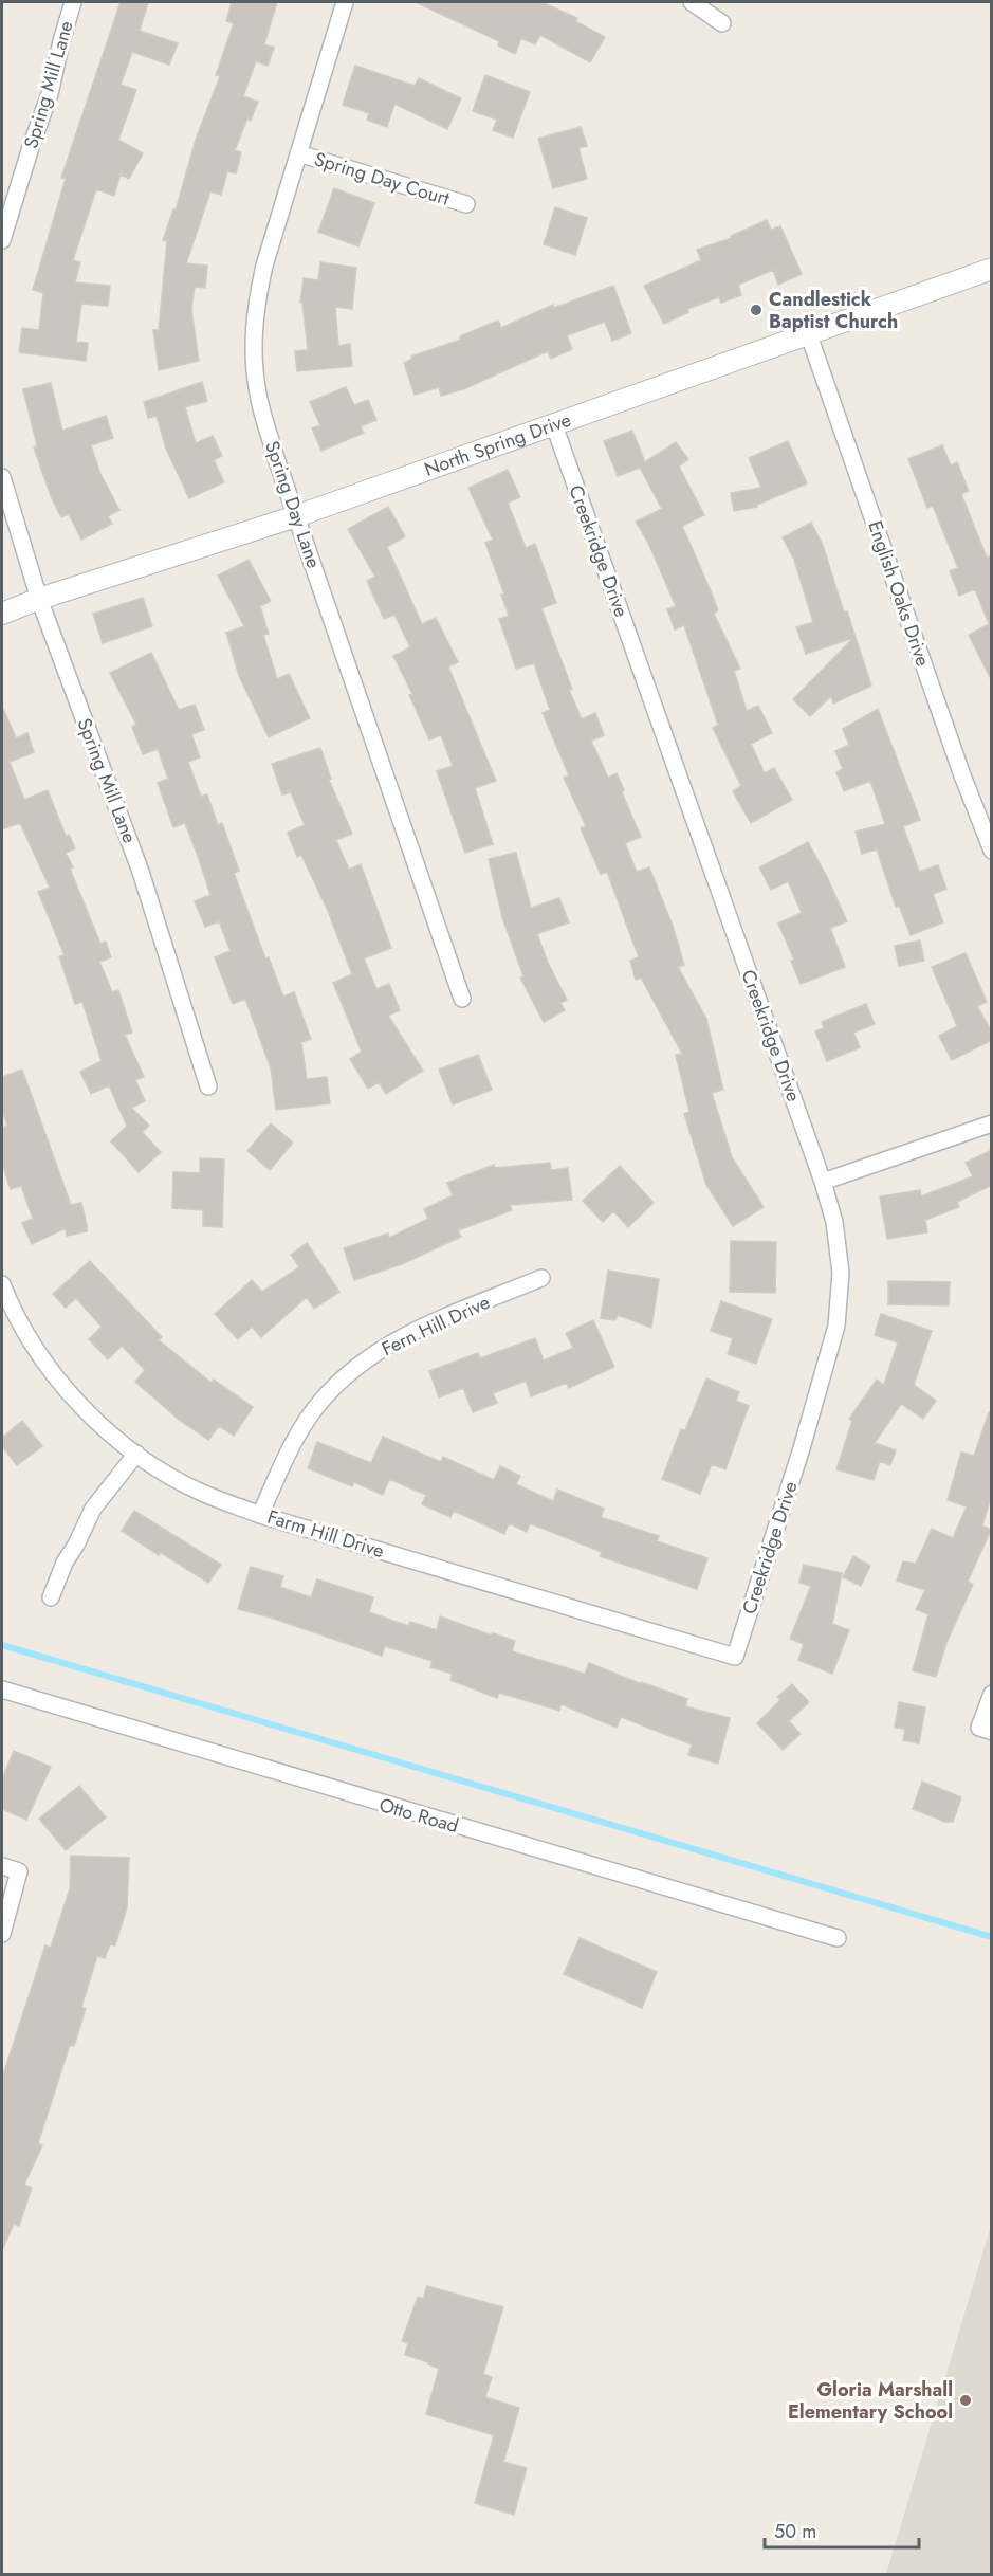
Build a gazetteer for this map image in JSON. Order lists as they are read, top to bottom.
{
  "streets": {
    "street": [
      "Spring Mill Lane",
      "Spring Day Court",
      "North Spring Drive",
      "Spring Day Lane",
      "Creekridge Drive",
      "English Oaks Drive",
      "Fern Hill Drive",
      "Farm Hill Drive",
      "Otto Road"
    ]
  },
  "crossings": [
    ["Spring Mill Lane", "North Spring Drive"],
    ["Spring Day Court", "Spring Day Lane"],
    ["North Spring Drive", "Spring Day Lane"],
    ["North Spring Drive", "Creekridge Drive"],
    ["North Spring Drive", "English Oaks Drive"],
    ["Creekridge Drive", "Farm Hill Drive"],
    ["Fern Hill Drive", "Farm Hill Drive"]
  ],
  "places": ["Candlestick Baptist Church", "Gloria Marshall Elementary School"],
  "scale_bar": "50 m"
}
